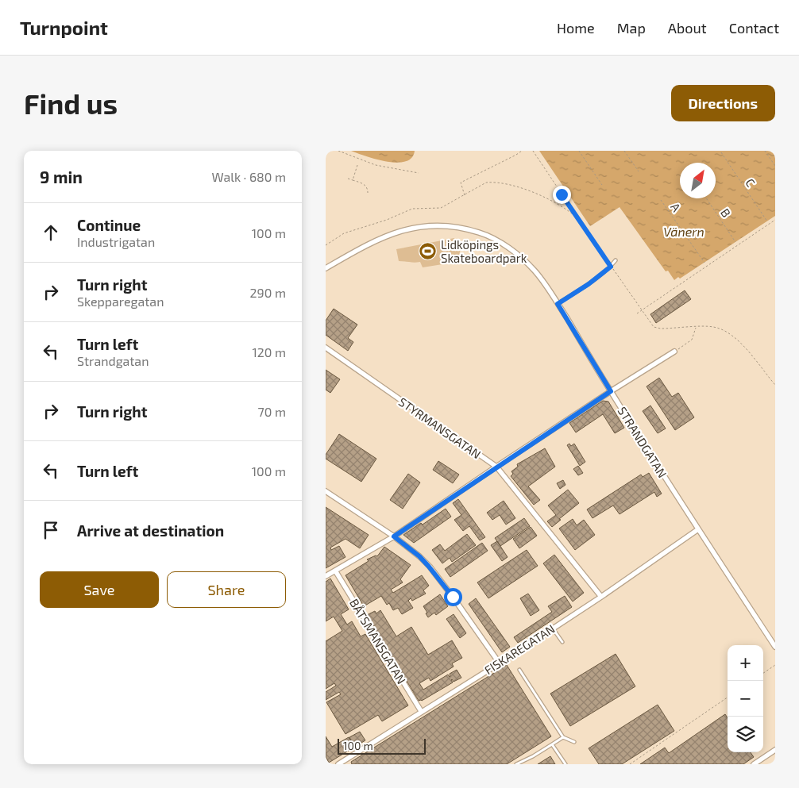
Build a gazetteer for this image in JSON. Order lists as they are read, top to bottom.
{
  "streets": {
    "street": [
      "STYRMANSGATAN",
      "STRANDGATAN",
      "BÅTSMANSGATAN",
      "FISKAREGATAN"
    ],
    "path": ["C", "A", "B"]
  },
  "crossings": [
    ["STYRMANSGATAN", "FISKAREGATAN"],
    ["STRANDGATAN", "FISKAREGATAN"],
    ["BÅTSMANSGATAN", "FISKAREGATAN"]
  ],
  "water": ["Vänern"],
  "places": {
    "sports": ["Lidköpings Skateboardpark"]
  },
  "scale_bar": "100 m",
  "north": "top right",
  "page": {
    "header": "Turnpoint",
    "nav": [
      "Home",
      "Map",
      "About",
      "Contact"
    ],
    "buttons": [
      "Directions",
      ["Save", "Share"]
    ],
    "title": "Find us",
    "heading": ["9 min", "Walk · 680 m"],
    "list": [
      ["Continue", "Industrigatan", "100 m"],
      ["Turn right", "Skepparegatan", "290 m"],
      ["Turn left", "Strandgatan", "120 m"],
      ["Turn right", "70 m"],
      ["Turn left", "100 m"],
      "Arrive at destination"
    ],
    "map_buttons": ["+", "−"],
    "scale": "100 m"
  }
}
